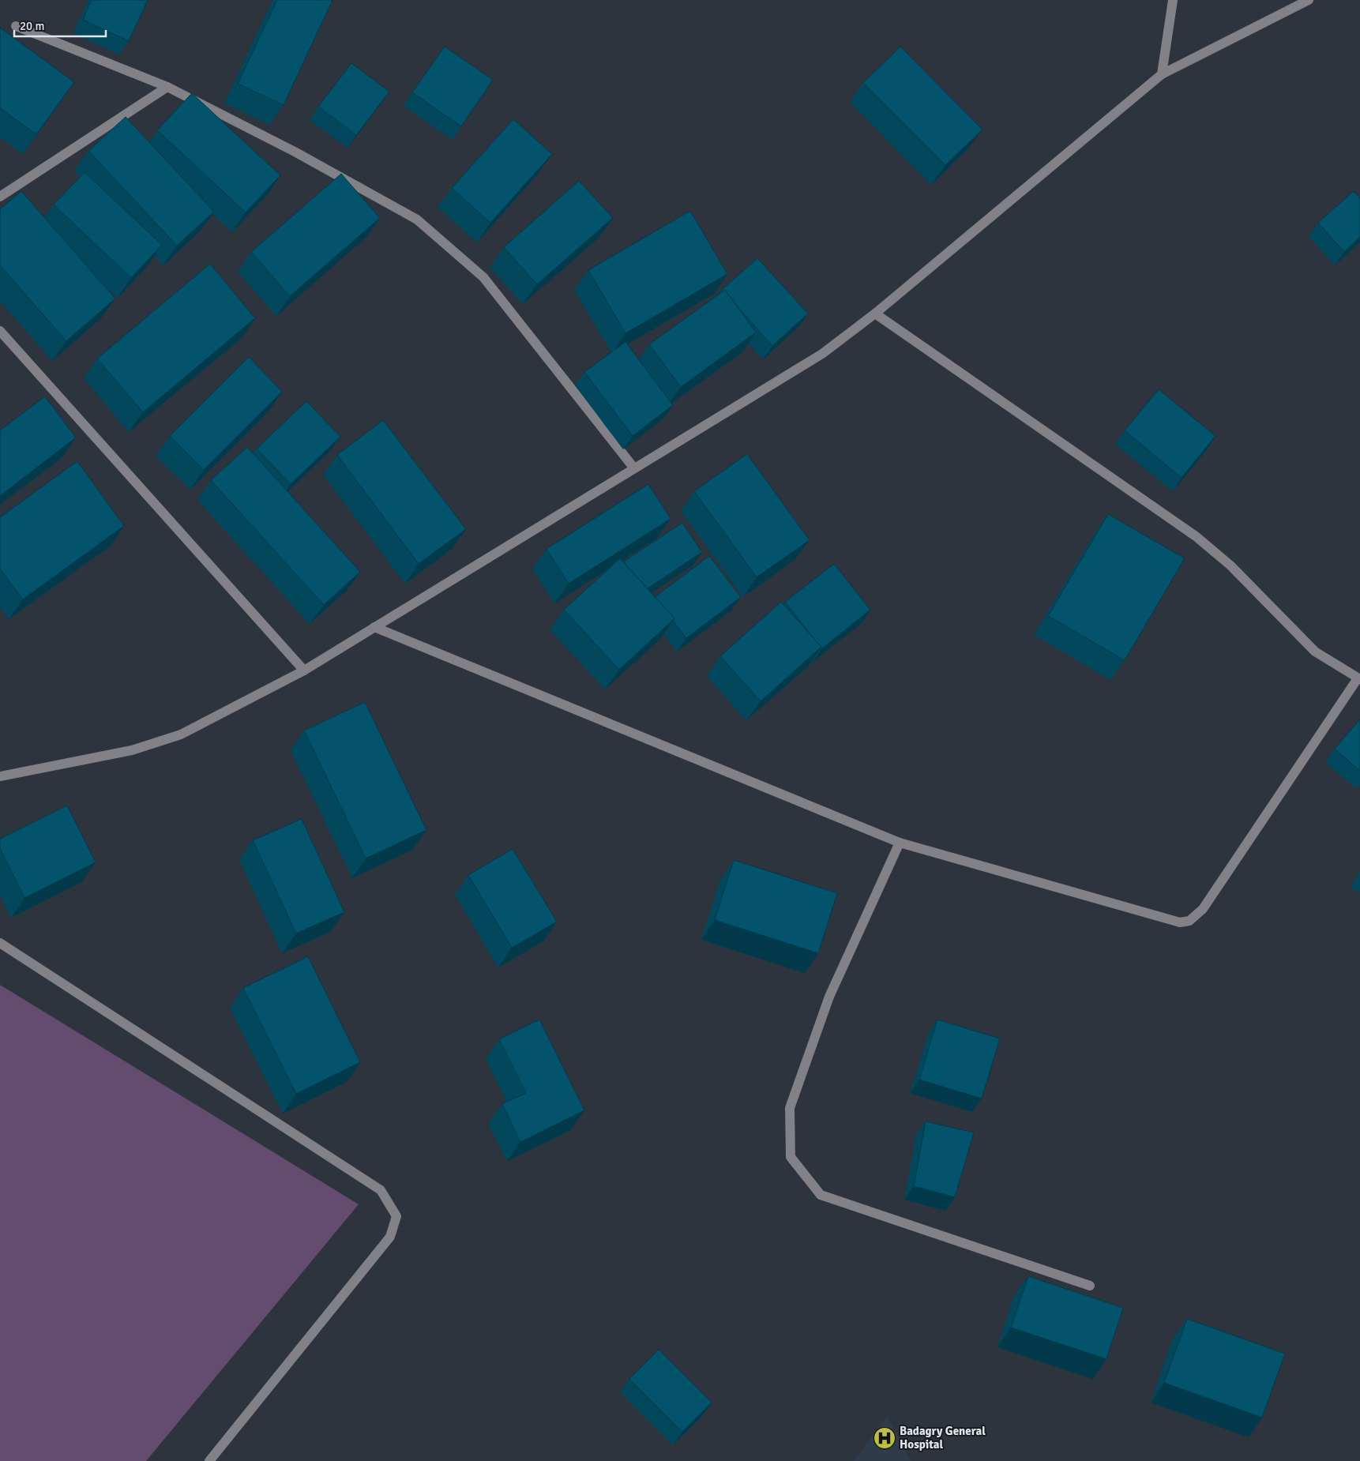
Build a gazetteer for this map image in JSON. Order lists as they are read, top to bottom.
{
  "places": {
    "hospital": ["Badagry General Hospital"]
  },
  "scale_bar": "20 m"
}
